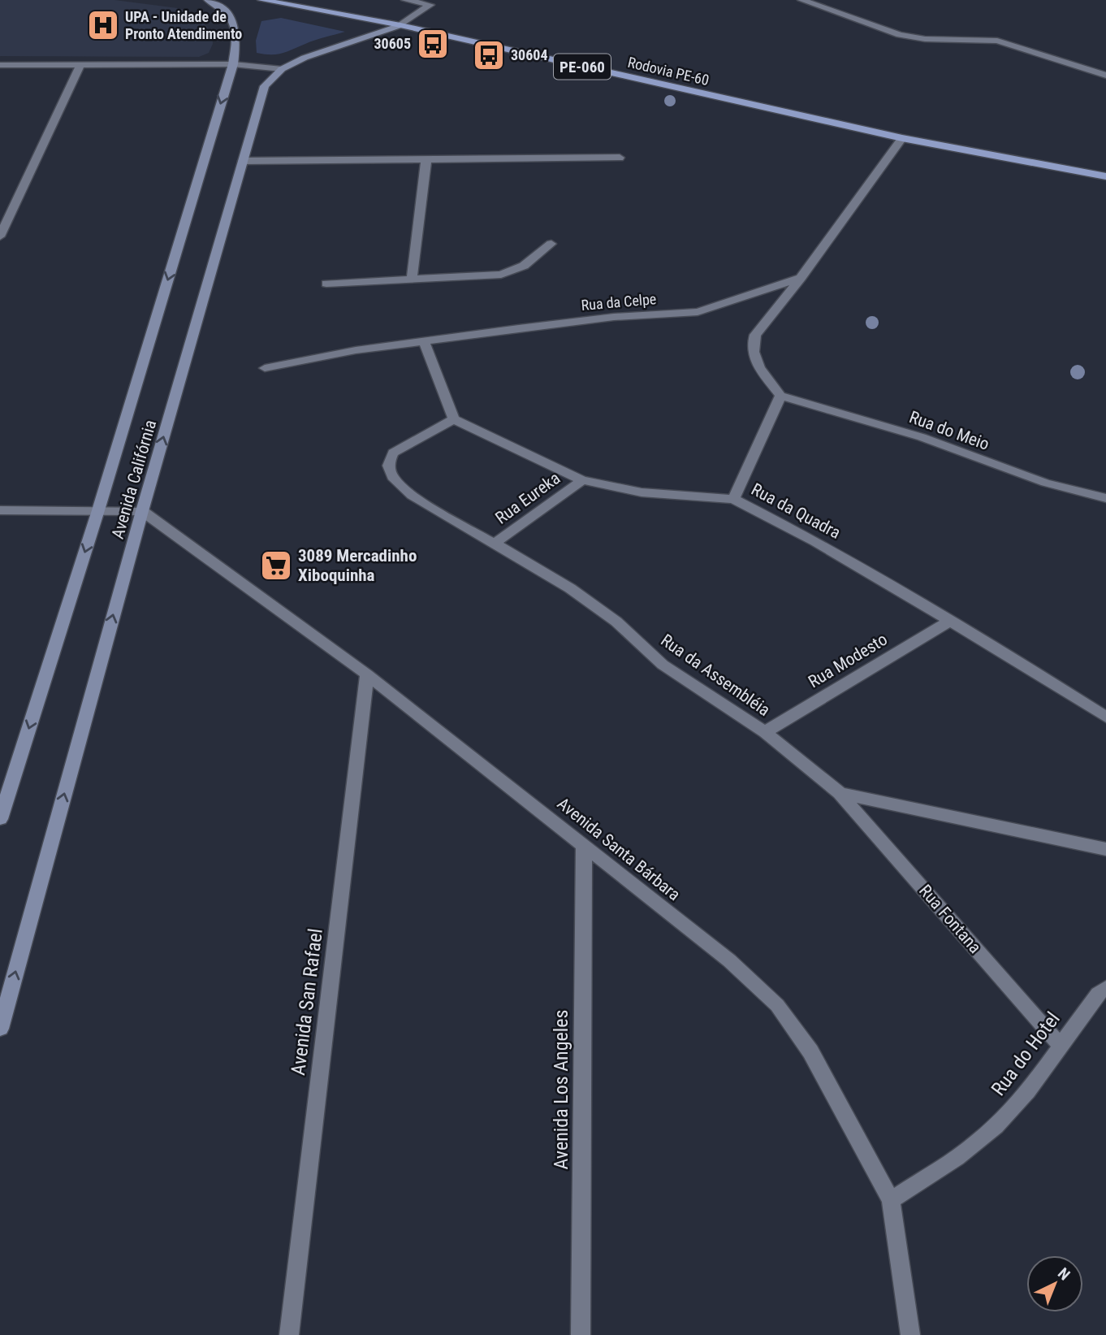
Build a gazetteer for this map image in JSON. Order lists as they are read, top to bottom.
{
  "streets": {
    "main road": ["PE-060", "Rodovia PE-60"],
    "street": [
      "Rua da Celpe",
      "Rua do Meio",
      "Avenida Califórnia",
      "Rua Eureka",
      "Rua da Quadra",
      "Rua Modesto",
      "Rua da Assembléia",
      "Avenida Santa Bárbara",
      "Rua Fontana",
      "Avenida San Rafael",
      "Rua do Hotel",
      "Avenida Los Angeles"
    ]
  },
  "crossings": [
    ["PE-060", "Rodovia PE-60"],
    ["Rodovia PE-60", "Avenida Califórnia"],
    ["Avenida Califórnia", "Avenida Santa Bárbara"],
    ["Rua Eureka", "Rua da Quadra"],
    ["Rua Eureka", "Rua da Assembléia"],
    ["Rua da Quadra", "Rua Modesto"],
    ["Rua da Quadra", "Rua da Assembléia"],
    ["Rua Modesto", "Rua da Assembléia"],
    ["Rua da Assembléia", "Rua Fontana"],
    ["Avenida Santa Bárbara", "Avenida San Rafael"],
    ["Avenida Santa Bárbara", "Rua do Hotel"],
    ["Avenida Santa Bárbara", "Avenida Los Angeles"],
    ["Rua Fontana", "Rua do Hotel"]
  ],
  "places": {
    "hospital": ["UPA - Unidade de Pronto Atendimento"],
    "bus stop": ["30605", "30604"],
    "supermarket": ["3089 Mercadinho Xiboquinha"]
  },
  "north": "top right"
}
